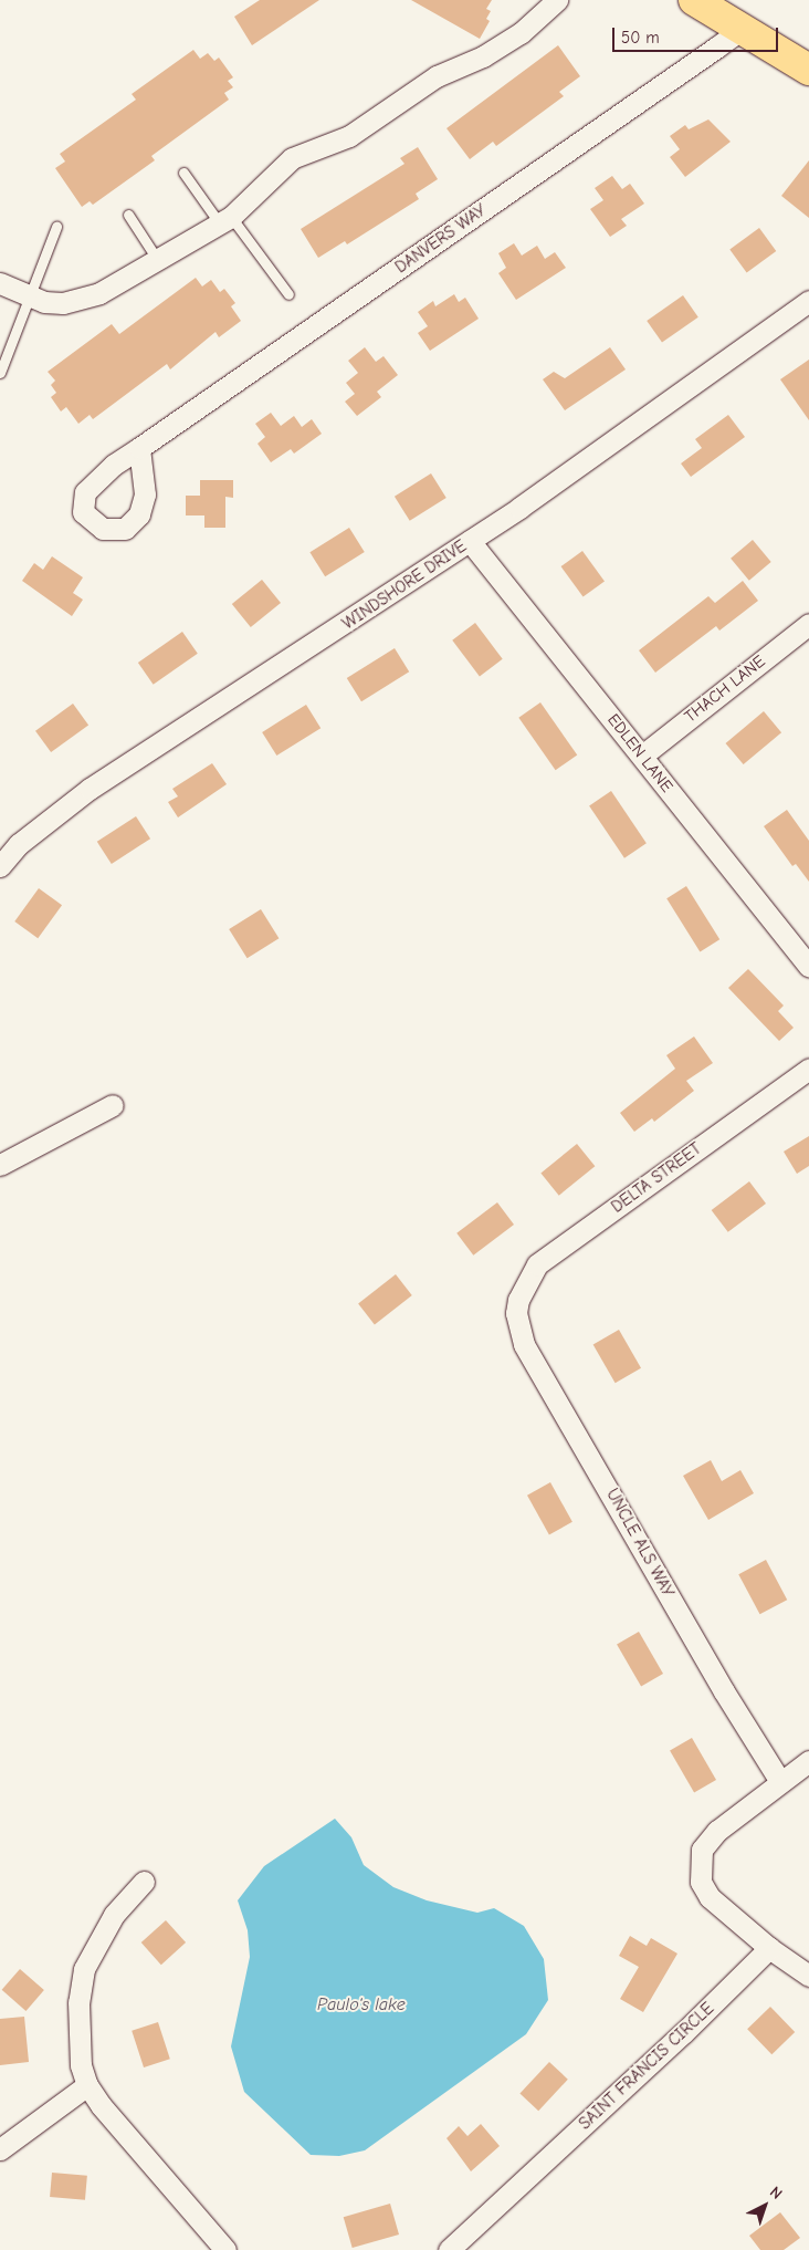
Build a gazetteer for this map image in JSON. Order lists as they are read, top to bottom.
{
  "streets": {
    "street": [
      "DANVERS WAY",
      "WINDSHORE DRIVE",
      "THACH LANE",
      "EDLEN LANE",
      "DELTA STREET",
      "UNCLE ALS WAY",
      "SAINT FRANCIS CIRCLE"
    ]
  },
  "crossings": [
    ["WINDSHORE DRIVE", "EDLEN LANE"],
    ["THACH LANE", "EDLEN LANE"],
    ["DELTA STREET", "UNCLE ALS WAY"]
  ],
  "water": ["Paulo's lake"],
  "scale_bar": "50 m",
  "north": "top right"
}
